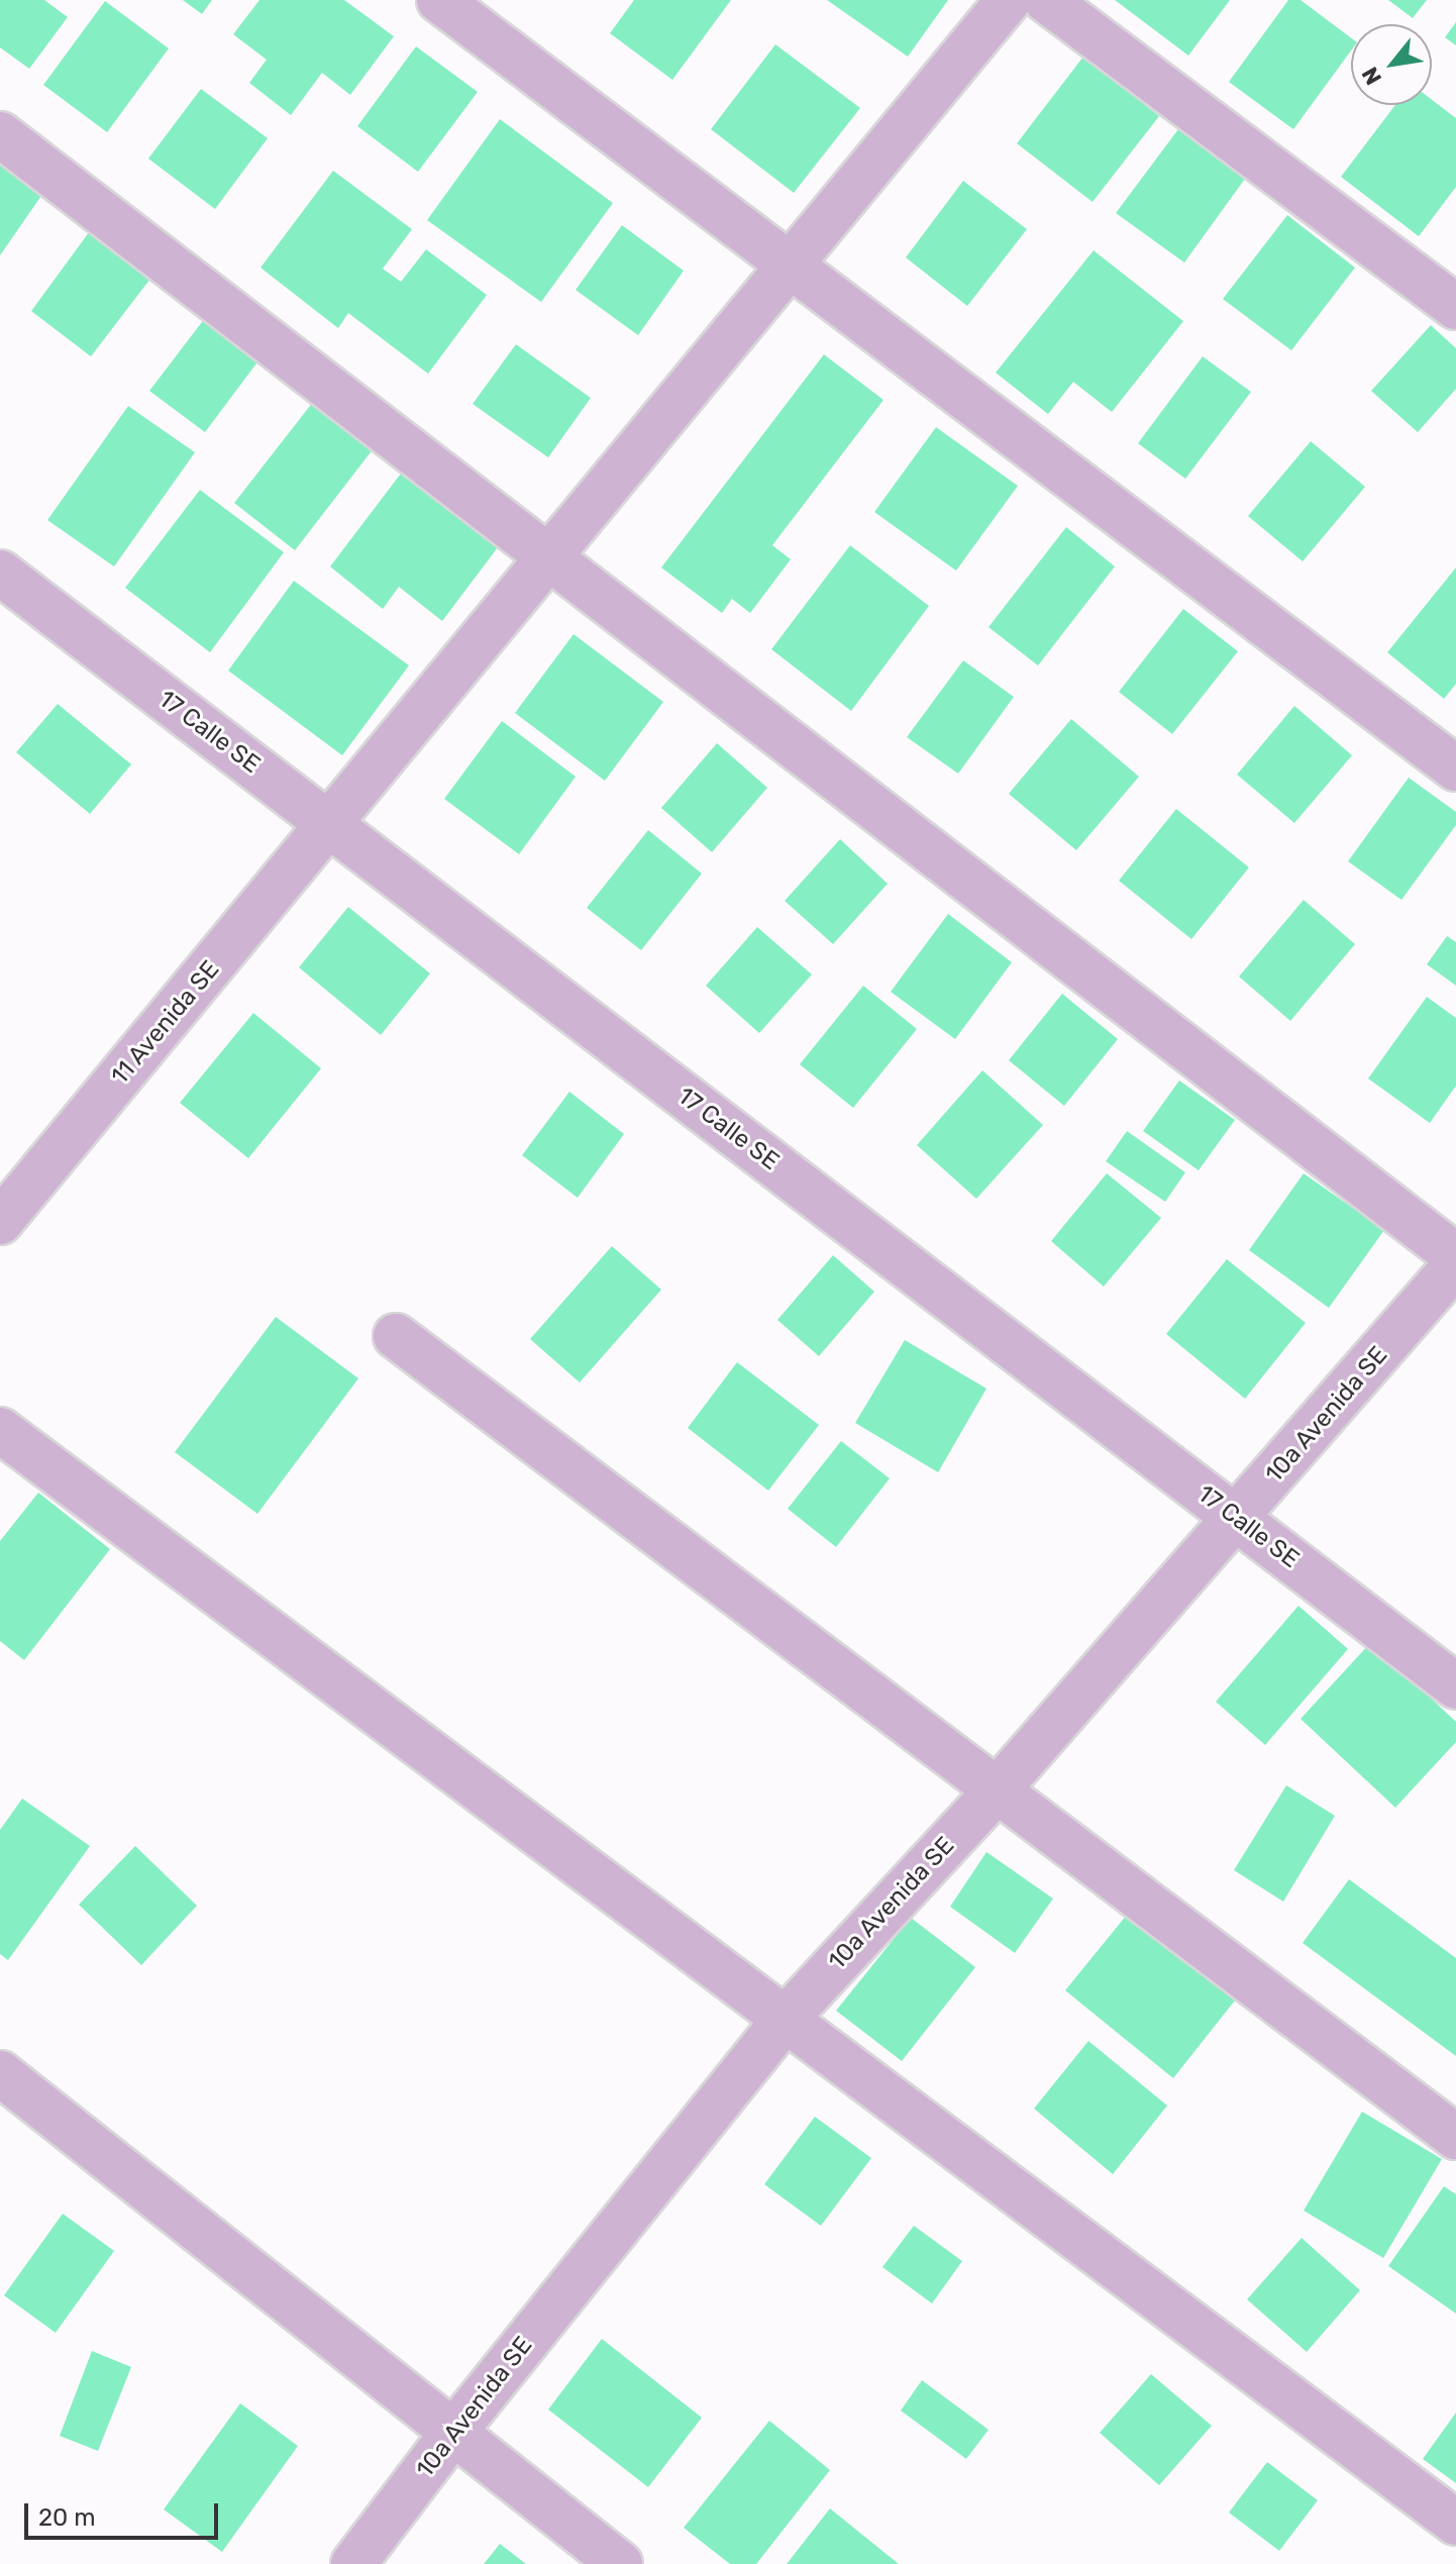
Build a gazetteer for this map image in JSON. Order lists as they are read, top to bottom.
{
  "streets": {
    "street": ["17 Calle SE", "11 Avenida SE", "10a Avenida SE"]
  },
  "crossings": [
    ["17 Calle SE", "11 Avenida SE"],
    ["17 Calle SE", "10a Avenida SE"]
  ],
  "scale_bar": "20 m",
  "north": "bottom left"
}
